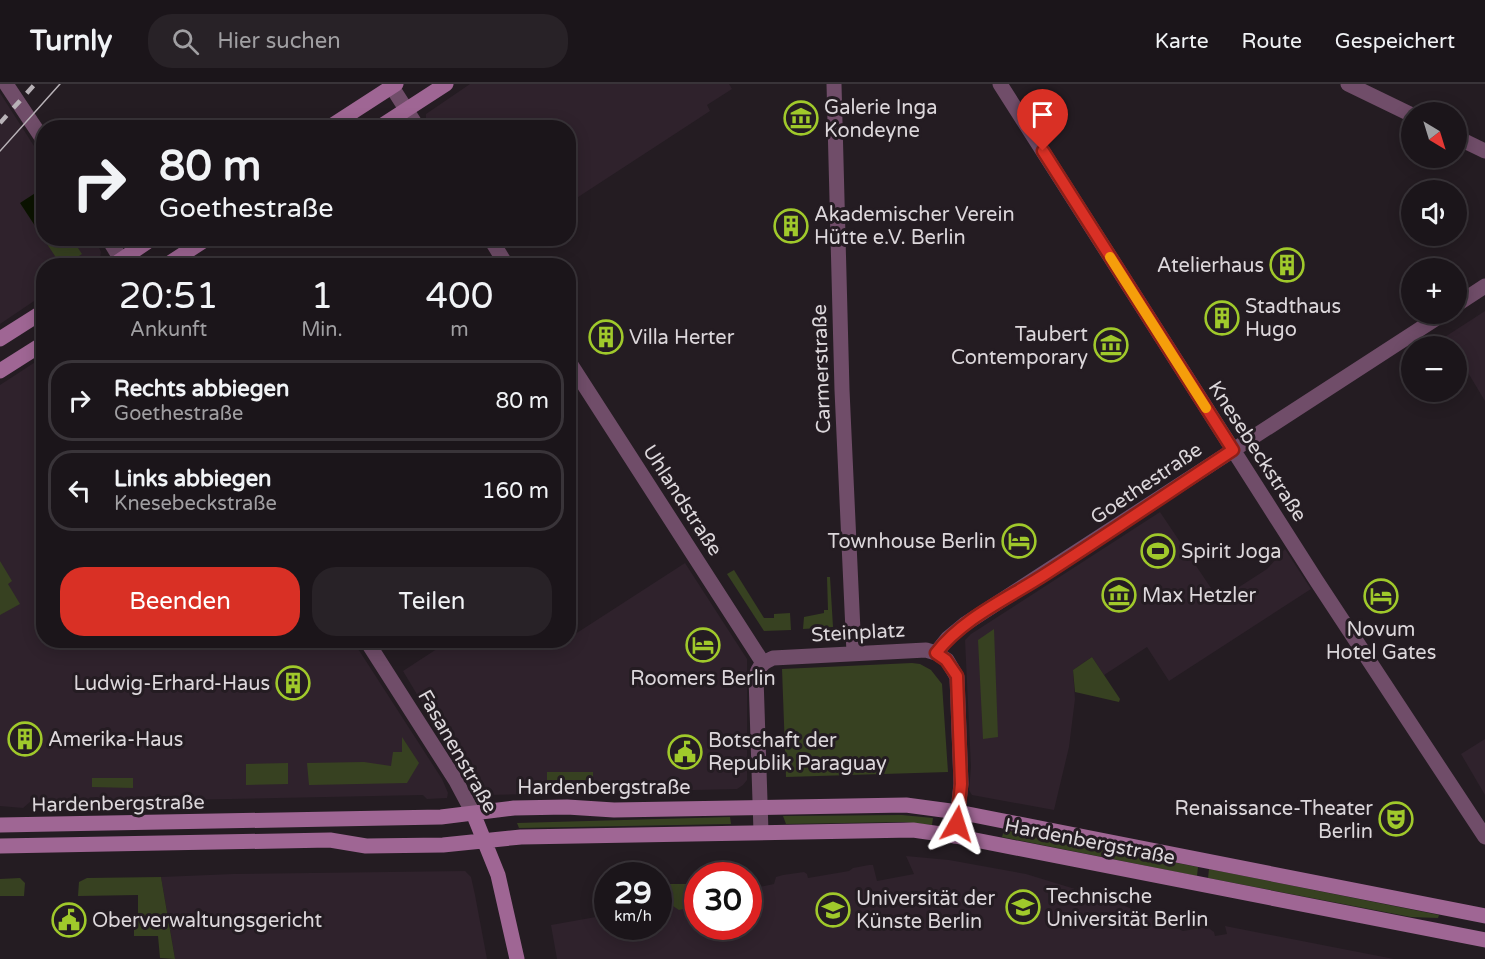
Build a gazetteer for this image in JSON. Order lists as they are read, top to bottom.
{
  "streets": {
    "main road": ["Fasanenstraße", "Hardenbergstraße"],
    "street": [
      "Carmerstraße",
      "Knesebeckstraße",
      "Goethestraße",
      "Uhlandstraße",
      "Steinplatz"
    ]
  },
  "crossings": [
    ["Carmerstraße", "Steinplatz"],
    ["Knesebeckstraße", "Goethestraße"],
    ["Goethestraße", "Steinplatz"],
    ["Uhlandstraße", "Steinplatz"],
    ["Fasanenstraße", "Hardenbergstraße"]
  ],
  "places": {
    "museum": ["Galerie Inga Kondeyne", "Taubert Contemporary", "Max Hetzler"],
    "building": [
      "Akademischer Verein Hütte e.V. Berlin",
      "Atelierhaus",
      "Stadthaus Hugo",
      "Villa Herter",
      "Ludwig-Erhard-Haus",
      "Amerika-Haus"
    ],
    "hotel": ["Townhouse Berlin", "Novum Hotel Gates", "Roomers Berlin"],
    "sports": ["Spirit Joga"],
    "public building": ["Botschaft der Republik Paraguay", "Oberverwaltungsgericht"],
    "theatre": ["Renaissance-Theater Berlin"],
    "school or university": ["Technische Universität Berlin", "Universität der Künste Berlin"]
  },
  "north": "bottom right",
  "page": {
    "header": "Turnly",
    "search": "Hier suchen",
    "nav": ["Karte", "Route", "Gespeichert"],
    "map_buttons": ["+", "−"],
    "turn": ["80 m", "Goethestraße"],
    "eta": [
      "20:51",
      "Ankunft",
      "1",
      "Min.",
      "400",
      "m"
    ],
    "list": [
      {
        "name": "Rechts abbiegen",
        "note": "Goethestraße",
        "value": "80 m"
      },
      {
        "name": "Links abbiegen",
        "note": "Knesebeckstraße",
        "value": "160 m"
      }
    ],
    "buttons": ["Beenden", "Teilen"],
    "speed": "29 km/h",
    "limit": "30"
  }
}
